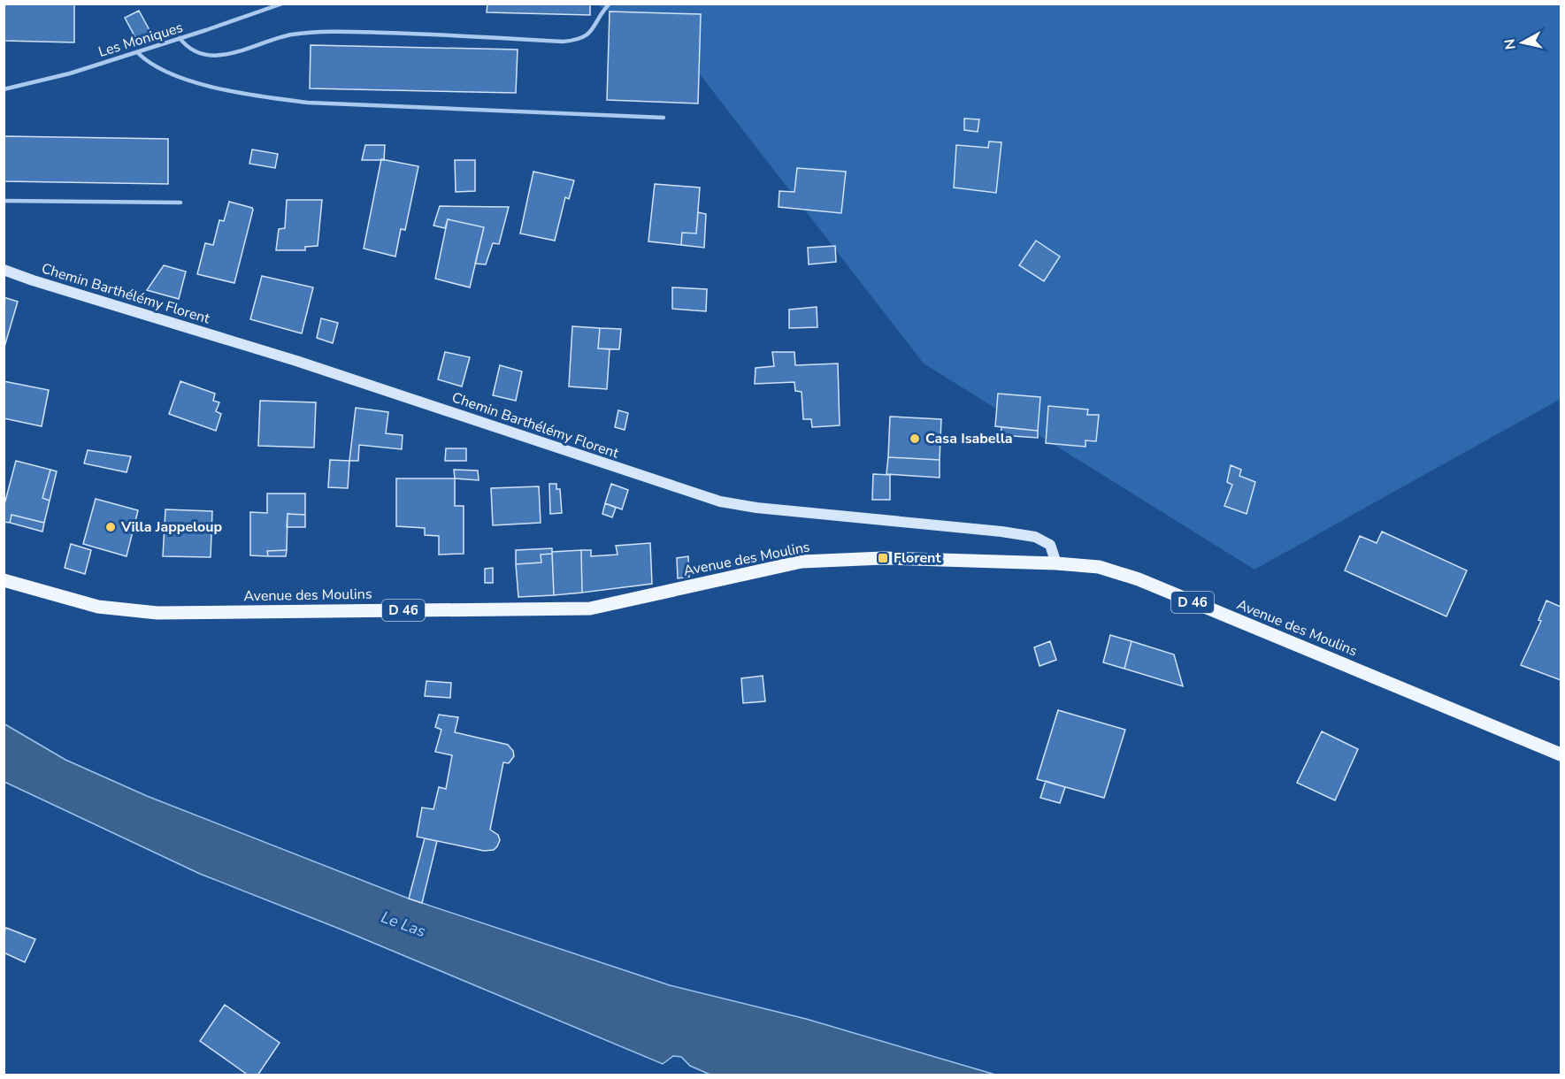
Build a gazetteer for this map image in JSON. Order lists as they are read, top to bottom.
{
  "streets": {
    "main road": ["Avenue des Moulins", "D 46"],
    "street": ["Chemin Barthélémy Florent"],
    "lane": ["Les Moniques"]
  },
  "crossings": [
    ["Chemin Barthélémy Florent", "Avenue des Moulins"]
  ],
  "water": ["Le Las"],
  "places": {
    "other": ["Casa Isabella", "Villa Jappeloup"],
    "transit": ["Florent"]
  },
  "north": "left"
}
